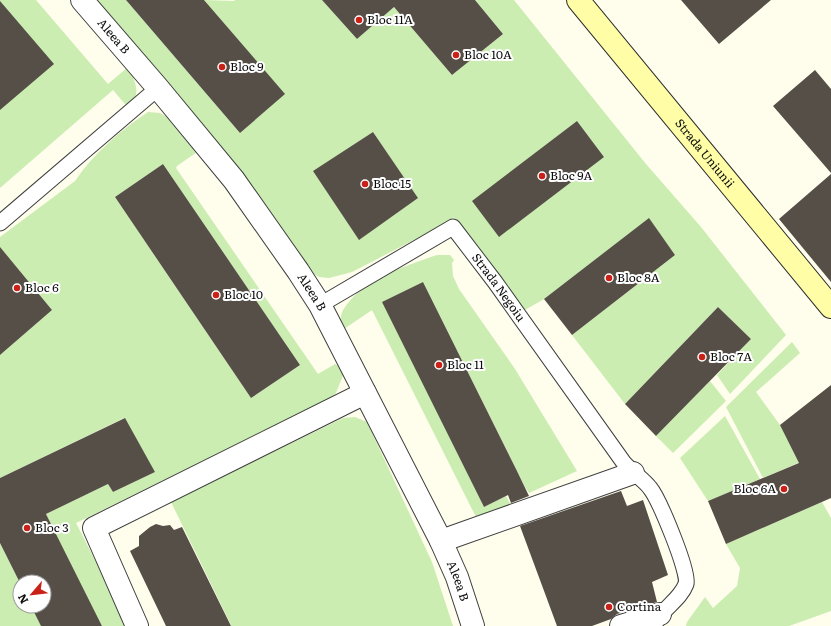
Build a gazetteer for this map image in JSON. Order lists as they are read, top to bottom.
{
  "streets": {
    "main road": ["Strada Uniunii"],
    "street": ["Aleea B", "Strada Negoiu"]
  },
  "crossings": [
    ["Aleea B", "Strada Negoiu"]
  ],
  "places": [
    "Bloc 11A",
    "Bloc 10A",
    "Bloc 9",
    "Bloc 9A",
    "Bloc 15",
    "Bloc 8A",
    "Bloc 6",
    "Bloc 10",
    "Bloc 7A",
    "Bloc 11",
    "Bloc 6A",
    "Bloc 3",
    "Cortina"
  ],
  "north": "bottom left"
}
